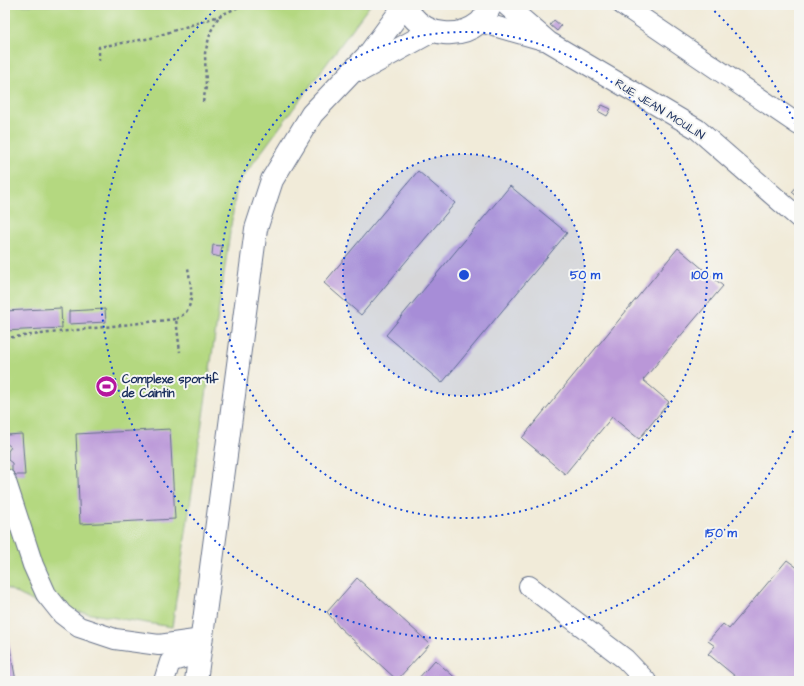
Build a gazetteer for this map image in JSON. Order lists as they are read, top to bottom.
{
  "streets": {
    "street": ["RUE JEAN MOULIN"]
  },
  "places": {
    "sports": ["Complexe sportif de Caintin"]
  },
  "rings": ["50 m", "100 m", "150 m"]
}
